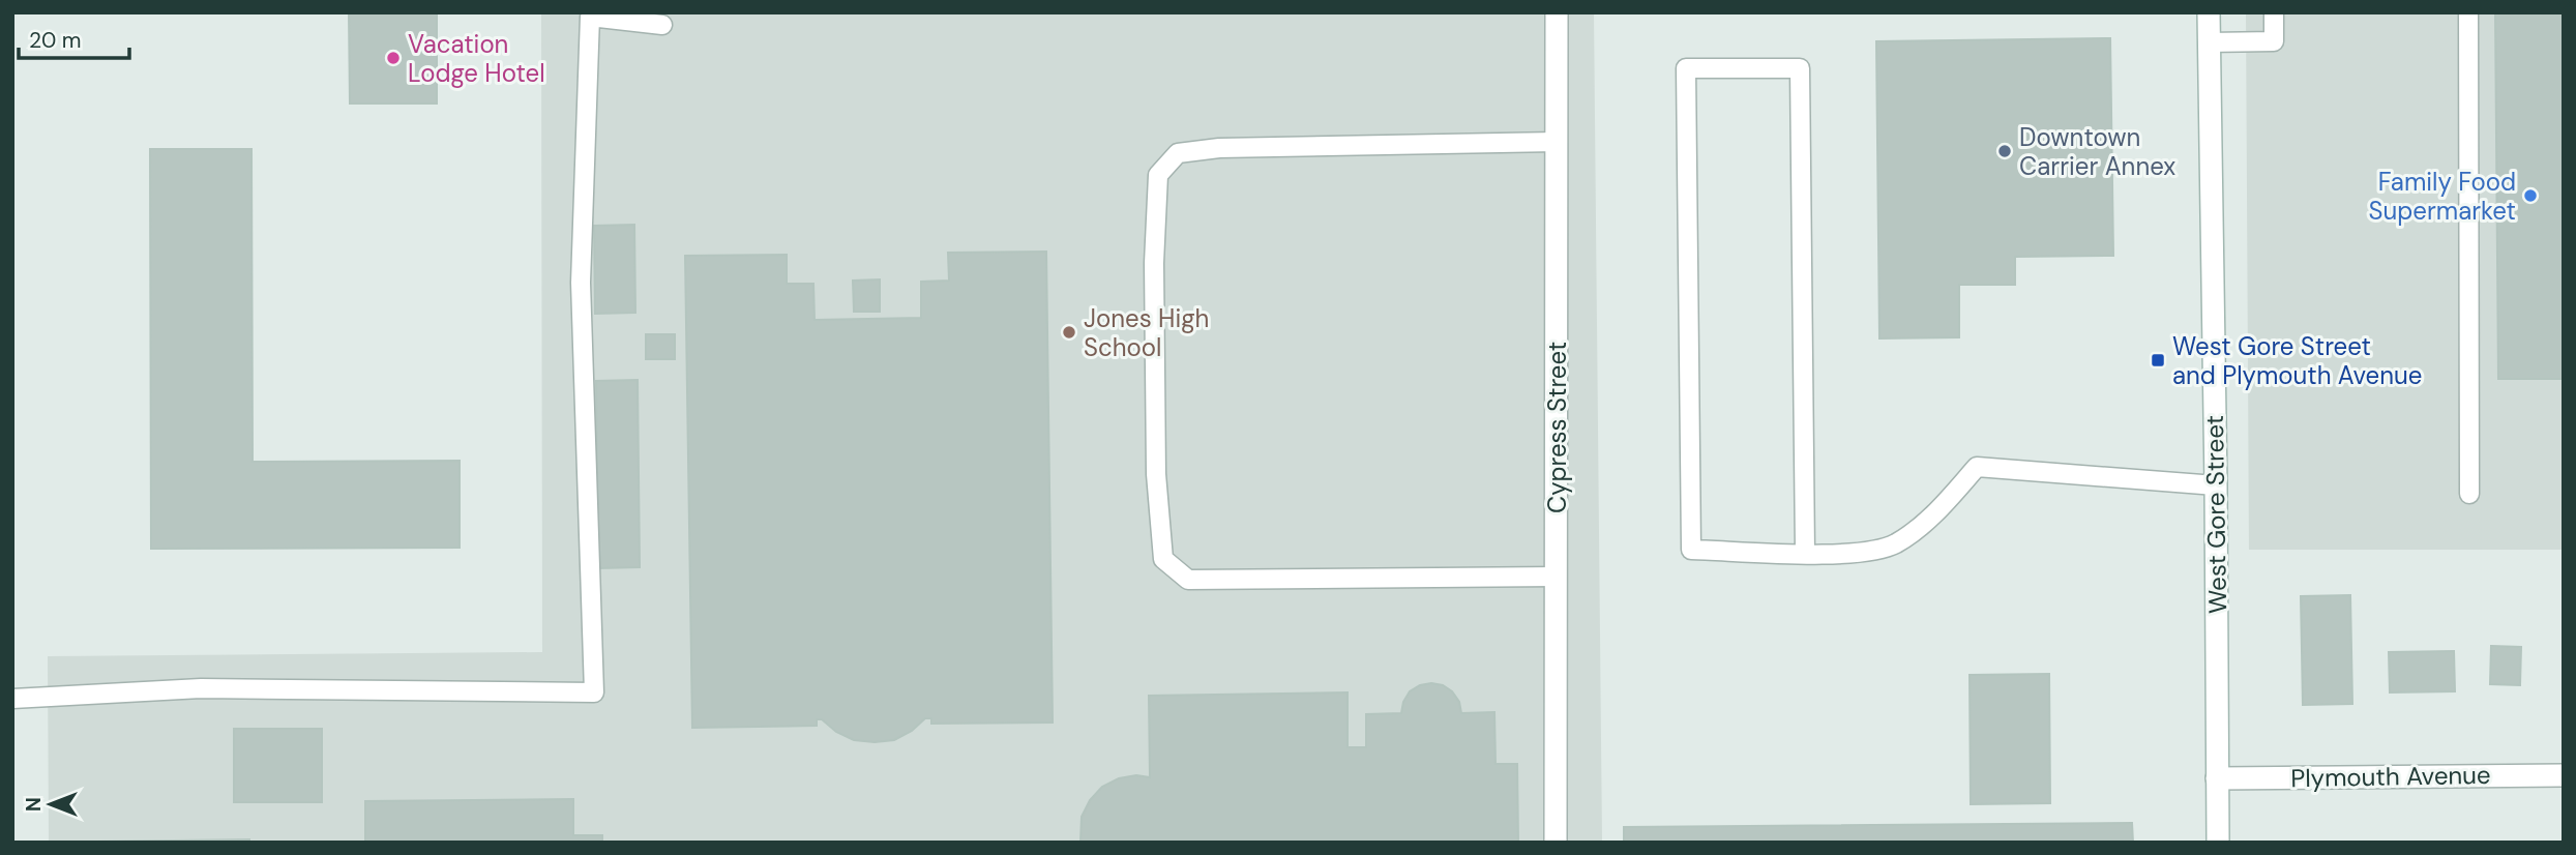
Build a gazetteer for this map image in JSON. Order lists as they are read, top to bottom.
{
  "streets": {
    "street": ["Cypress Street", "West Gore Street", "Plymouth Avenue"]
  },
  "crossings": [
    ["West Gore Street", "Plymouth Avenue"]
  ],
  "places": {
    "other": [
      "Vacation Lodge Hotel",
      "Downtown Carrier Annex",
      "Family Food Supermarket",
      "Jones High School"
    ],
    "transit": ["West Gore Street and Plymouth Avenue"]
  },
  "scale_bar": "20 m",
  "north": "left"
}
